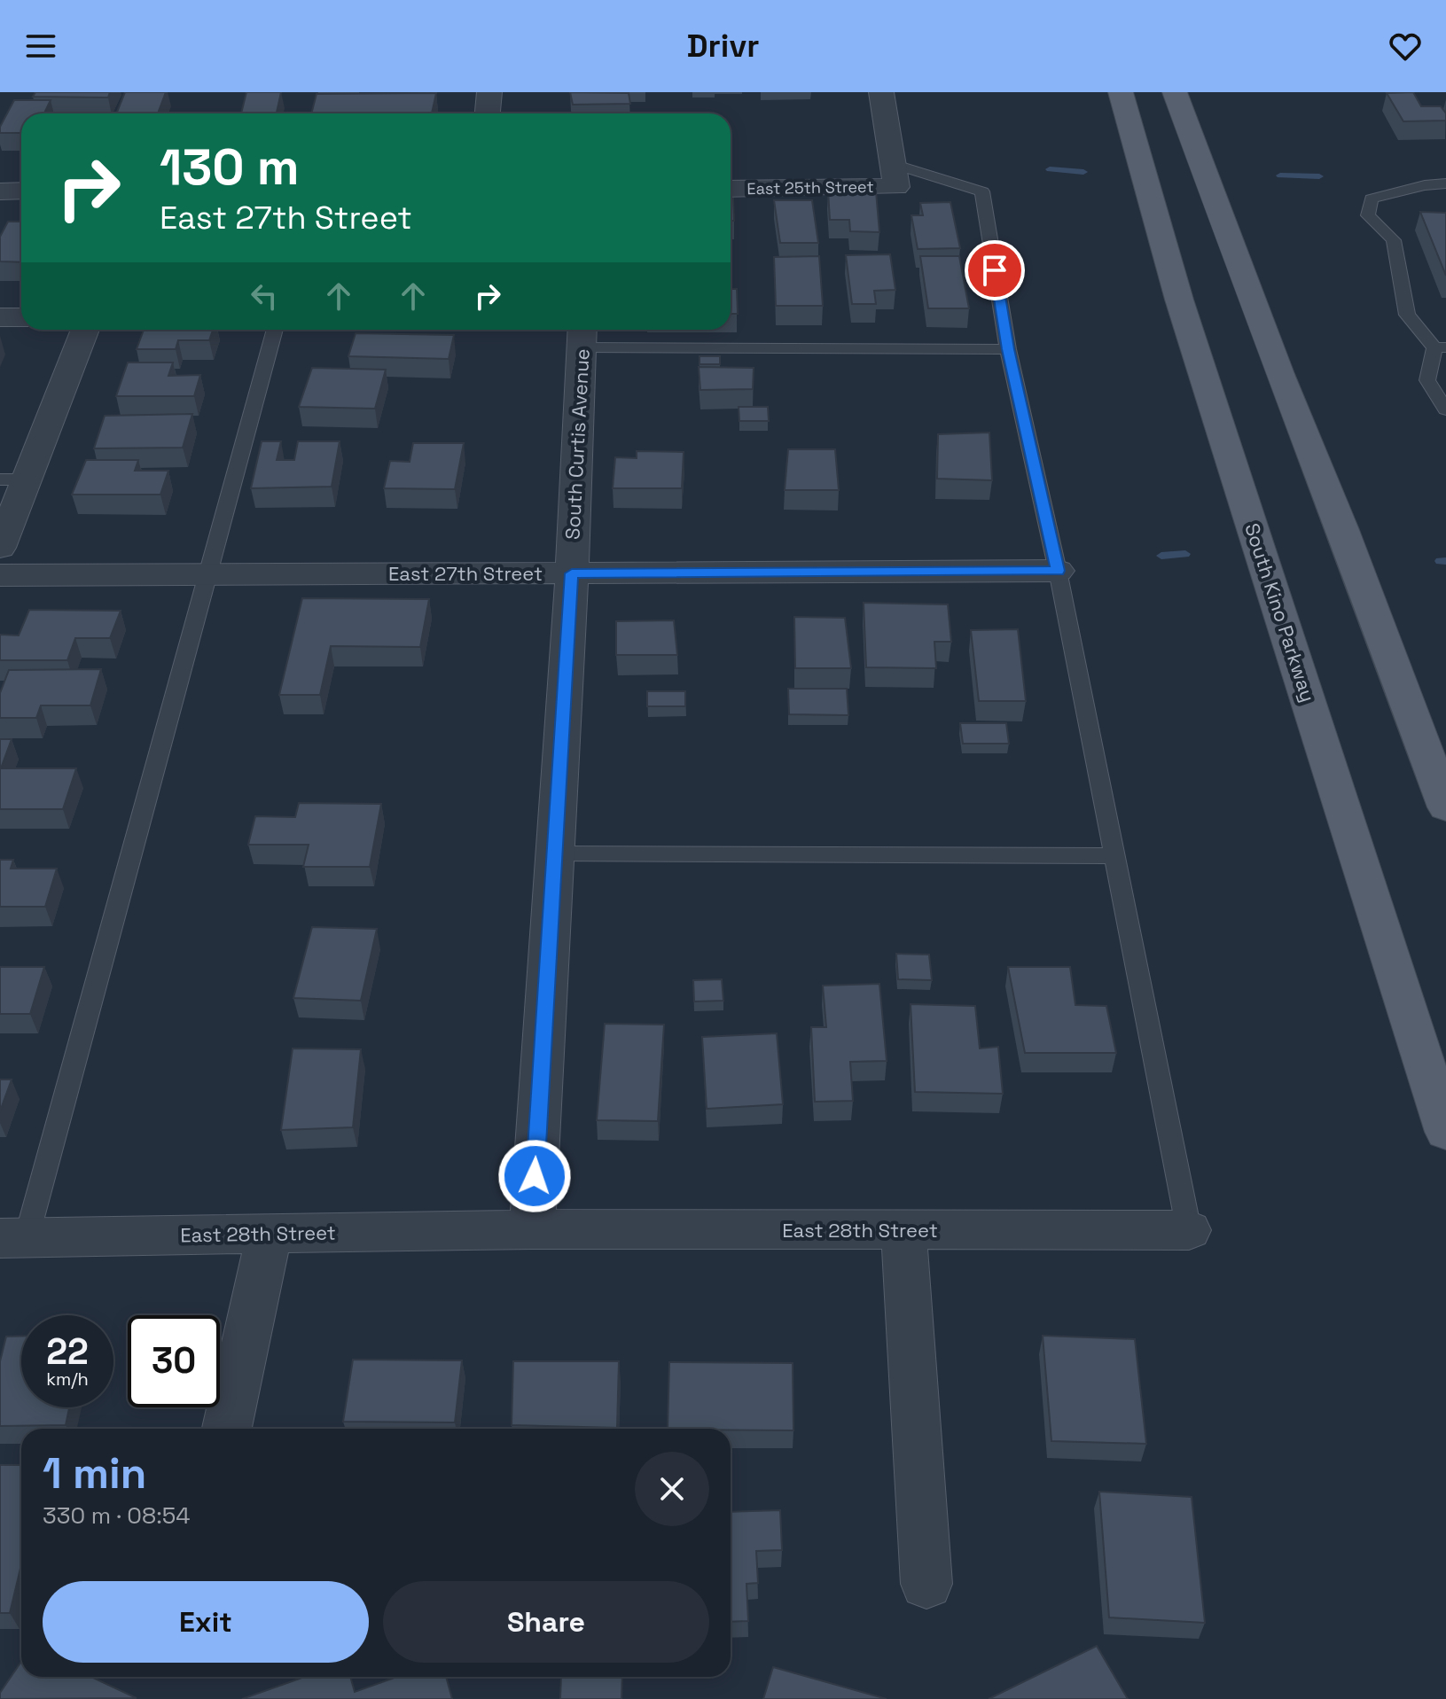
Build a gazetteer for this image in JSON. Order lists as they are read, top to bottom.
{
  "streets": {
    "main road": ["South Kino Parkway"],
    "street": [
      "East 25th Street",
      "South Curtis Avenue",
      "East 27th Street",
      "East 28th Street"
    ]
  },
  "crossings": [
    ["South Curtis Avenue", "East 27th Street"],
    ["South Curtis Avenue", "East 28th Street"]
  ],
  "page": {
    "header": "Drivr",
    "turn": ["130 m", "East 27th Street"],
    "speed": "22 km/h",
    "limit": "30",
    "heading": ["1 min", "330 m · 08:54"],
    "buttons": ["Exit", "Share"]
  }
}
